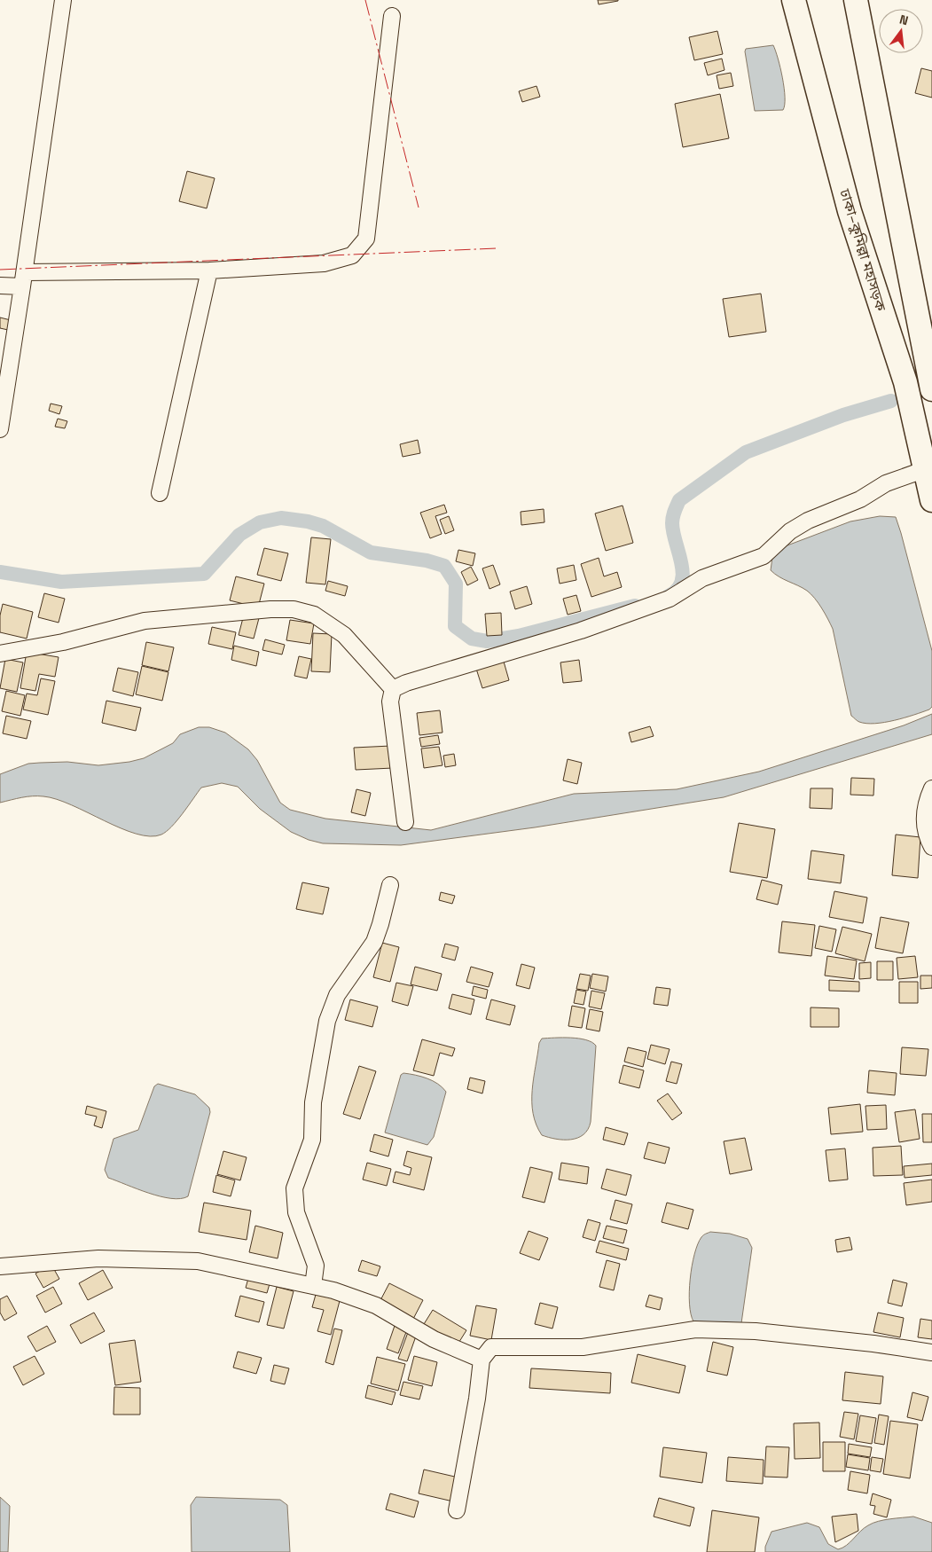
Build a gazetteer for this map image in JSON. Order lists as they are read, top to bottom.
{
  "streets": {
    "highway": ["ঢাকা–কুমিল্লা মহাসড়ক"]
  },
  "north": "top"
}
